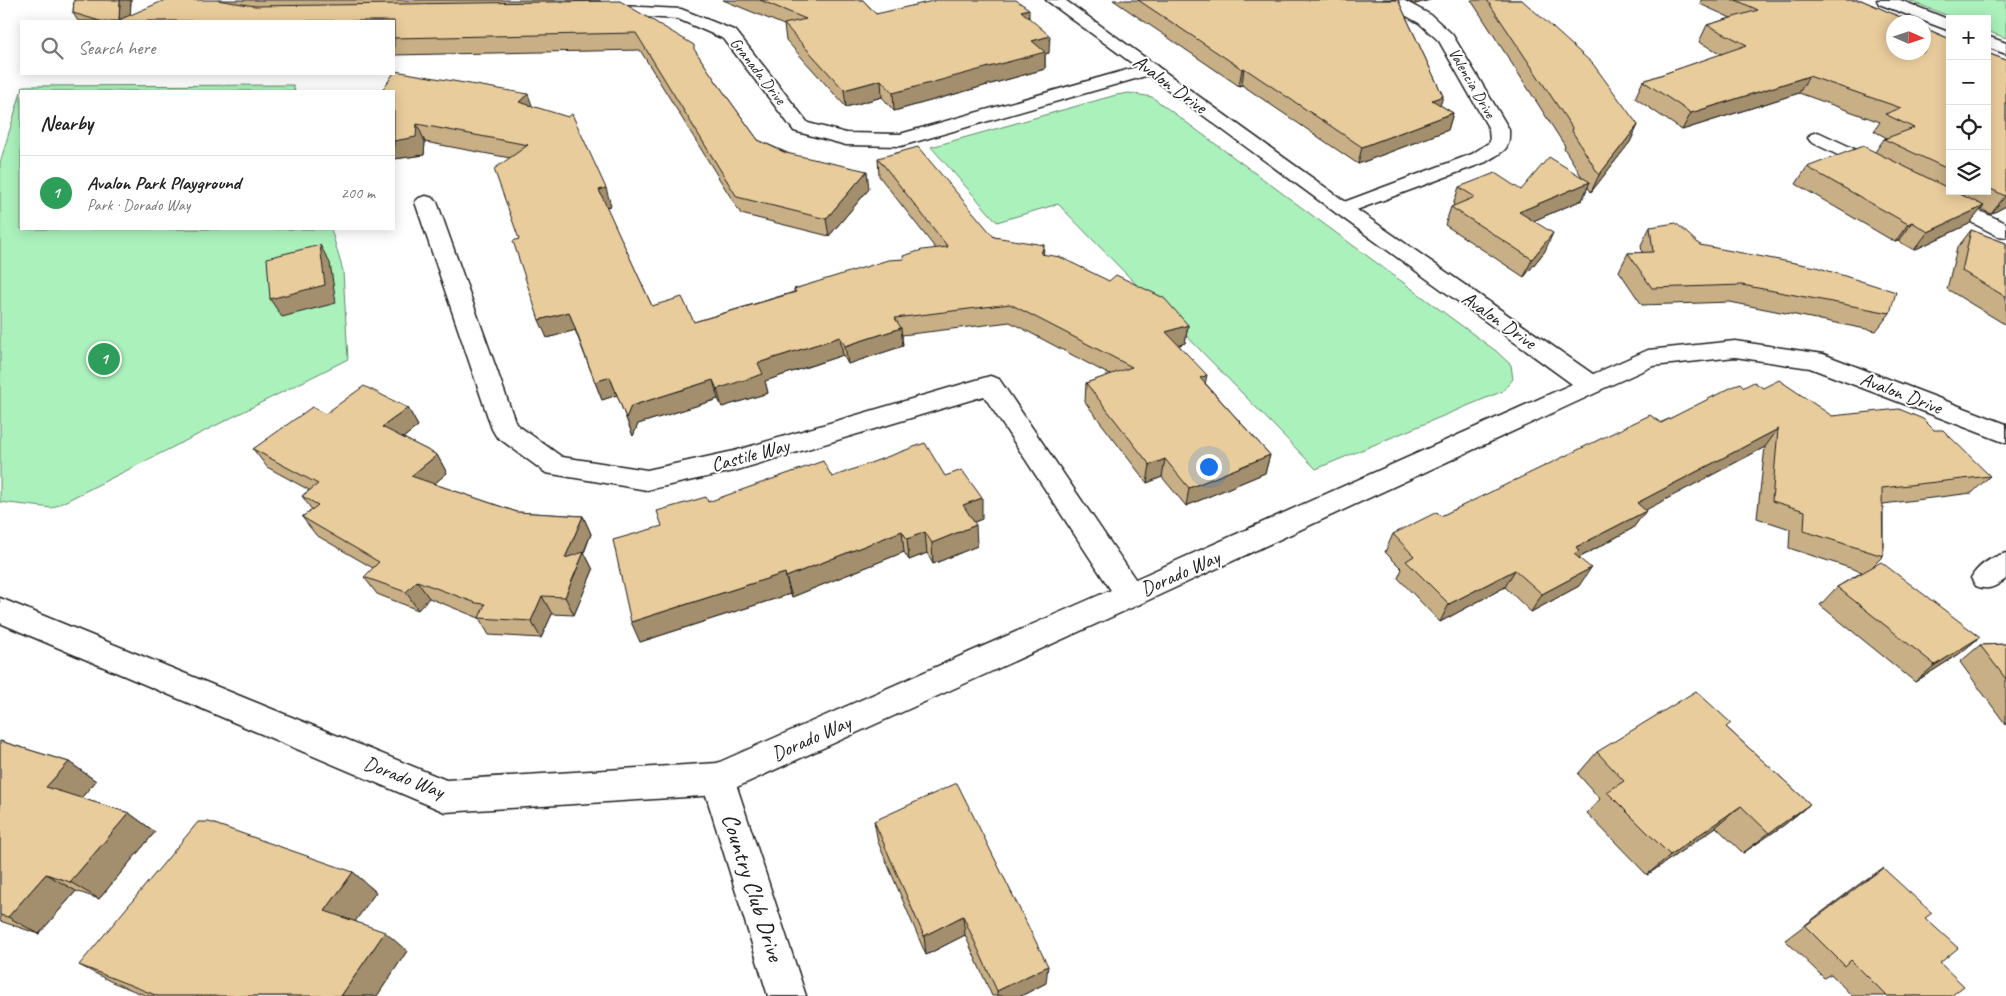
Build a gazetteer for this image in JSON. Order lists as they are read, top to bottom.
{
  "streets": {
    "street": [
      "Granada Drive",
      "Valencia Drive",
      "Avalon Drive",
      "Castile Way",
      "Dorado Way",
      "Country Club Drive"
    ]
  },
  "crossings": [
    ["Granada Drive", "Avalon Drive"],
    ["Valencia Drive", "Avalon Drive"],
    ["Avalon Drive", "Dorado Way"],
    ["Castile Way", "Dorado Way"],
    ["Dorado Way", "Country Club Drive"]
  ],
  "north": "right",
  "page": {
    "map_buttons": ["+", "−"],
    "search": "Search here",
    "heading": "Nearby",
    "list": [
      {
        "mark": "1",
        "name": "Avalon Park Playground",
        "note": "Park · Dorado Way",
        "value": "200 m"
      }
    ],
    "pins": "1"
  }
}
